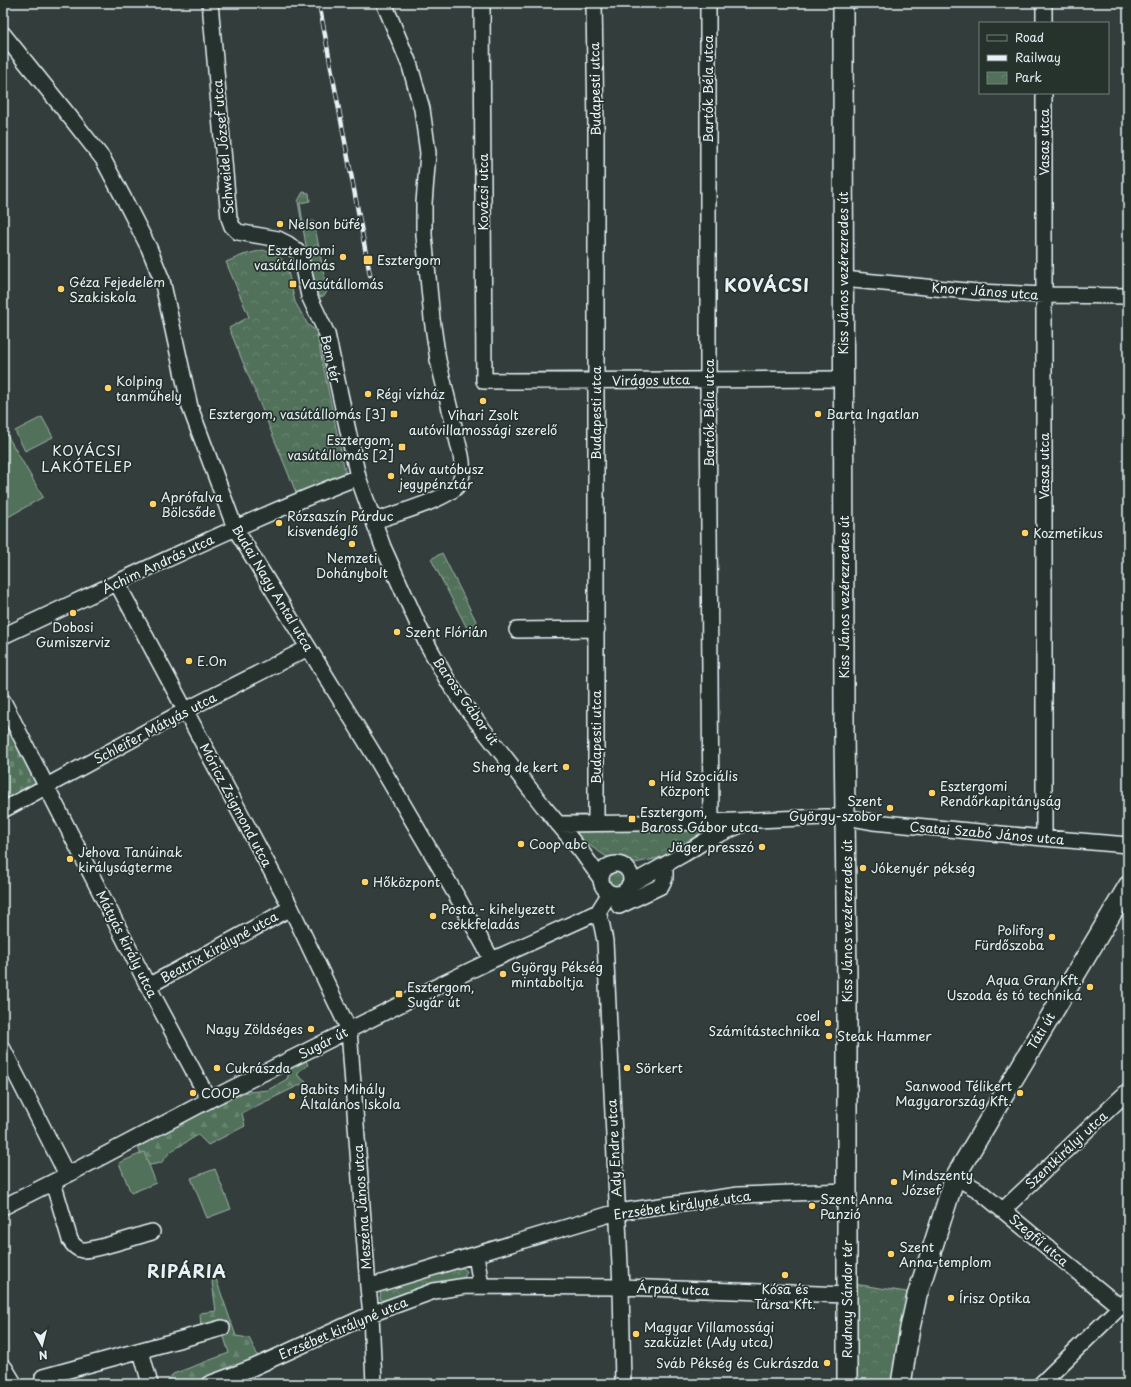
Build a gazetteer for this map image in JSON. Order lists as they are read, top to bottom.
{
  "streets": {
    "main road": ["Kiss János vezérezredes út", "Táti út", "Rudnay Sándor tér"],
    "street": [
      "Budapesti utca",
      "Bartók Béla utca",
      "Vasas utca",
      "Schweidel József utca",
      "Kovácsi utca",
      "Knorr János utca",
      "Bem tér",
      "Virágos utca",
      "Áchim András utca",
      "Budai Nagy Antal utca",
      "Baross Gábor út",
      "Schleifer Mátyás utca",
      "Móricz Zsigmond utca",
      "Csatai Szabó János utca",
      "Mátyás király utca",
      "Beatrix királyné utca",
      "Sugár út",
      "Ady Endre utca",
      "Szentkirályi utca",
      "Erzsébet királyné utca",
      "Meszéna János utca",
      "Szegfű utca",
      "Árpád utca"
    ]
  },
  "crossings": [
    ["Budapesti utca", "Virágos utca"],
    ["Bartók Béla utca", "Virágos utca"],
    ["Vasas utca", "Knorr János utca"],
    ["Vasas utca", "Csatai Szabó János utca"],
    ["Schweidel József utca", "Bem tér"],
    ["Kovácsi utca", "Virágos utca"],
    ["Kiss János vezérezredes út", "Knorr János utca"],
    ["Kiss János vezérezredes út", "Virágos utca"],
    ["Kiss János vezérezredes út", "Csatai Szabó János utca"],
    ["Kiss János vezérezredes út", "Erzsébet királyné utca"],
    ["Kiss János vezérezredes út", "Rudnay Sándor tér"],
    ["Bem tér", "Áchim András utca"],
    ["Bem tér", "Baross Gábor út"],
    ["Áchim András utca", "Budai Nagy Antal utca"],
    ["Áchim András utca", "Baross Gábor út"],
    ["Áchim András utca", "Móricz Zsigmond utca"],
    ["Budai Nagy Antal utca", "Schleifer Mátyás utca"],
    ["Budai Nagy Antal utca", "Sugár út"],
    ["Schleifer Mátyás utca", "Móricz Zsigmond utca"],
    ["Schleifer Mátyás utca", "Mátyás király utca"],
    ["Móricz Zsigmond utca", "Beatrix királyné utca"],
    ["Móricz Zsigmond utca", "Sugár út"],
    ["Móricz Zsigmond utca", "Meszéna János utca"],
    ["Mátyás király utca", "Beatrix királyné utca"],
    ["Mátyás király utca", "Sugár út"],
    ["Táti út", "Szegfű utca"],
    ["Sugár út", "Ady Endre utca"],
    ["Sugár út", "Meszéna János utca"],
    ["Ady Endre utca", "Erzsébet királyné utca"],
    ["Ady Endre utca", "Árpád utca"],
    ["Szentkirályi utca", "Szegfű utca"],
    ["Erzsébet királyné utca", "Meszéna János utca"],
    ["Erzsébet királyné utca", "Árpád utca"],
    ["Erzsébet királyné utca", "Rudnay Sándor tér"],
    ["Árpád utca", "Rudnay Sándor tér"]
  ],
  "districts": ["KOVÁCSI", "KOVÁCSI LAKÓTELEP", "RIPÁRIA"],
  "places": {
    "other": [
      "Nelson büfé",
      "Esztergomi vasútállomás",
      "Géza Fejedelem Szakiskola",
      "Kolping tanműhely",
      "Régi vízház",
      "Vihari Zsolt autóvillamossági szerelő",
      "Barta Ingatlan",
      "Máv autóbusz jegypénztár",
      "Aprófalva Bölcsőde",
      "Rózsaszín Párduc kisvendéglő",
      "Kozmetikus",
      "Nemzeti Dohánybolt",
      "Dobosi Gumiszerviz",
      "Szent Flórián",
      "E.On",
      "Sheng de kert",
      "Híd Szociális Központ",
      "Esztergomi Rendőrkapitányság",
      "Szent György-szobor",
      "Coop abc",
      "Jäger presszó",
      "Jehova Tanúinak királyságterme",
      "Jókenyér pékség",
      "Hőközpont",
      "Posta - kihelyezett csekkfeladás",
      "Poliforg Fürdőszoba",
      "György Pékség mintaboltja",
      "Aqua Gran Kft. Uszoda és tó technika",
      "coel Számítástechnika",
      "Nagy Zöldséges",
      "Steak Hammer",
      "Cukrászda",
      "Sörkert",
      "COOP",
      "Sanwood Télikert Magyarország Kft.",
      "Babits Mihály Általános Iskola",
      "Mindszenty József",
      "Szent Anna Panzió",
      "Szent Anna-templom",
      "Kósa és Társa Kft.",
      "Írisz Optika",
      "Magyar Villamossági szaküzlet (Ady utca)",
      "Sváb Pékség és Cukrászda"
    ],
    "transit": [
      "Esztergom",
      "Vasútállomás",
      "Esztergom, vasútállomás [3]",
      "Esztergom, vasútállomás [2]",
      "Esztergom, Baross Gábor utca",
      "Esztergom, Sugár út"
    ]
  },
  "legend": ["Road", "Railway", "Park"],
  "north": "bottom"
}
